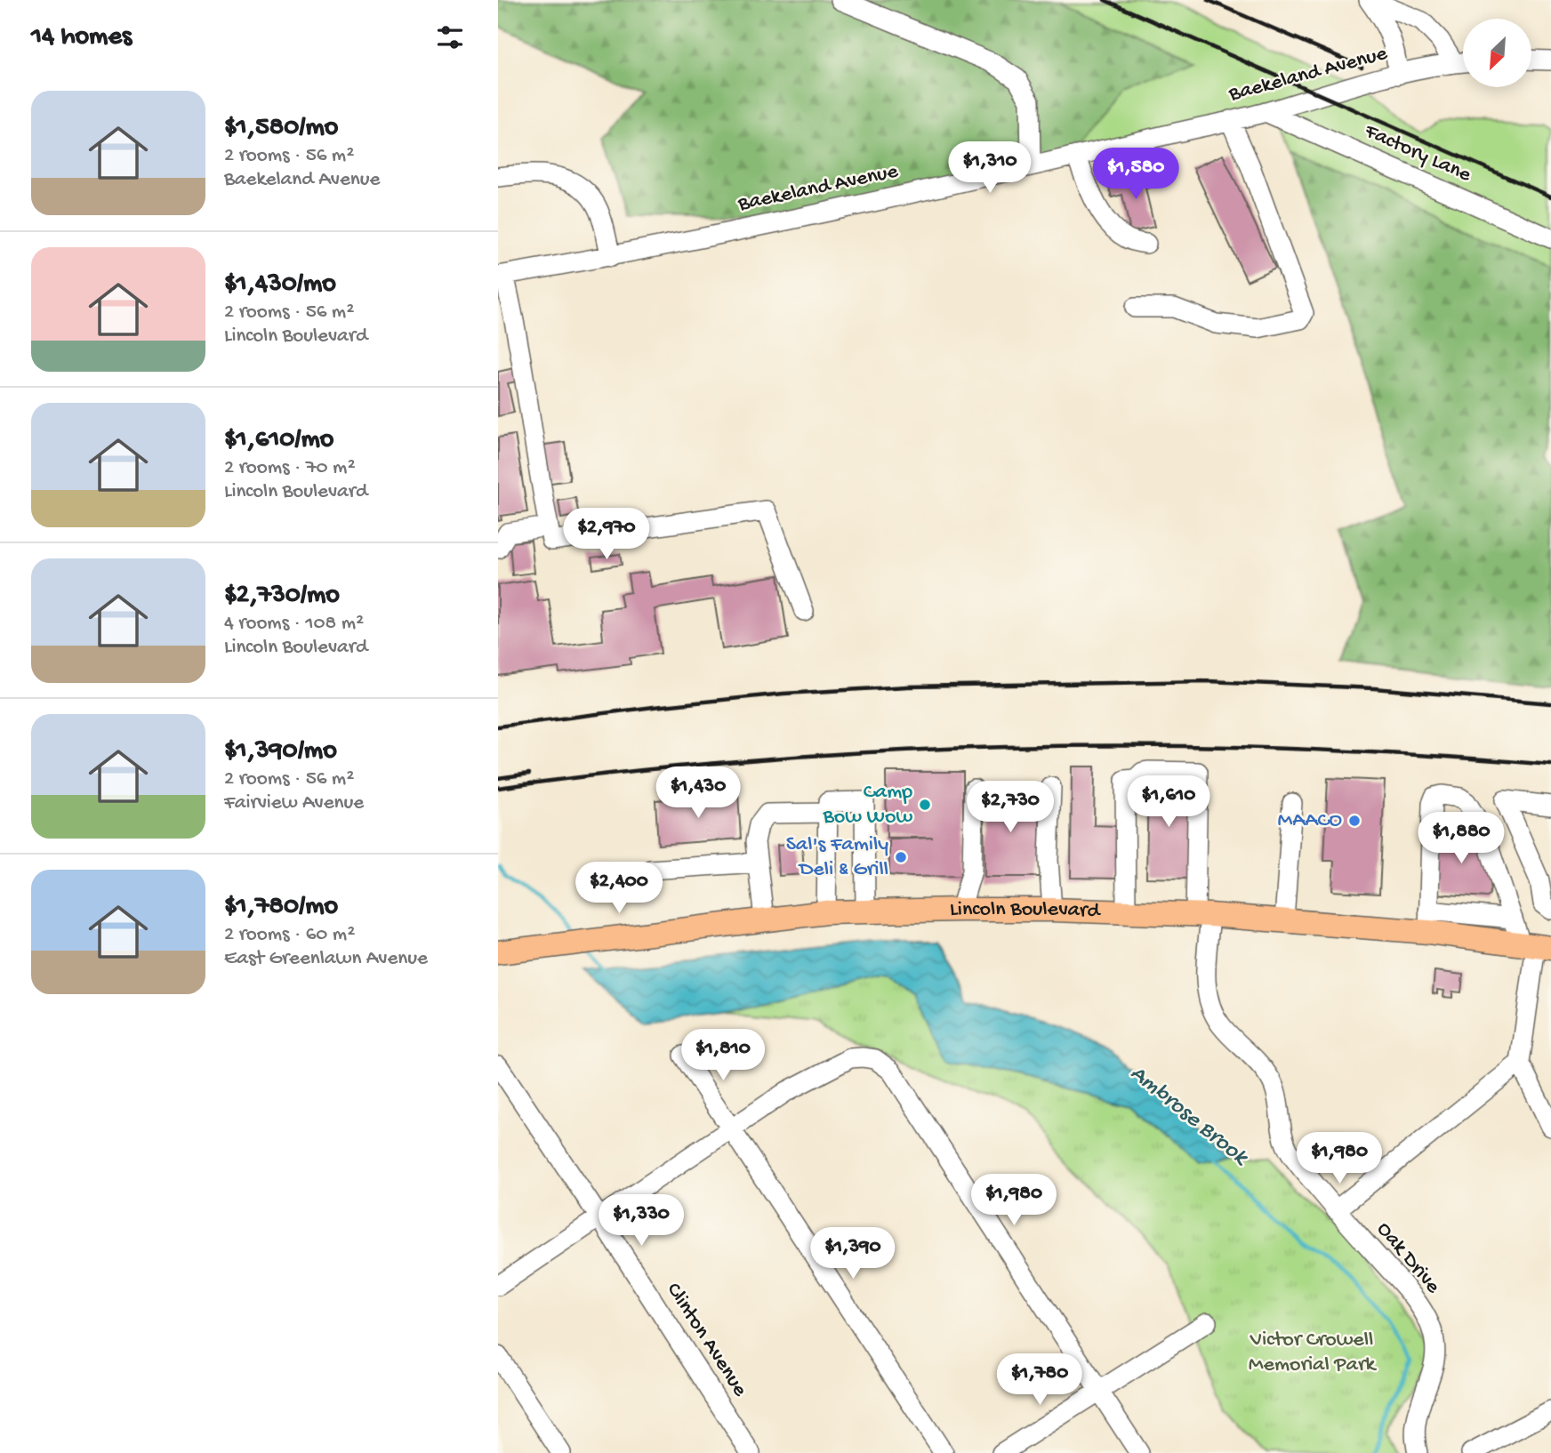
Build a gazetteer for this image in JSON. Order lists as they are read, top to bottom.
{
  "streets": {
    "main road": ["Lincoln Boulevard"],
    "street": [
      "Baekeland Avenue",
      "Factory Lane",
      "Oak Drive",
      "Clinton Avenue"
    ]
  },
  "crossings": [
    ["Baekeland Avenue", "Factory Lane"],
    ["Lincoln Boulevard", "Oak Drive"]
  ],
  "water": ["Ambrose Brook"],
  "parks": ["Victor Crowell Memorial Park"],
  "places": ["Camp Bow Wow", "MAACO", "Sal's Family Deli & Grill"],
  "north": "bottom left",
  "page": {
    "heading": "14 homes",
    "list": [
      {
        "name": "$1,580/mo",
        "note": "2 rooms · 56 m² · Baekeland Avenue"
      },
      {
        "name": "$1,430/mo",
        "note": "2 rooms · 56 m² · Lincoln Boulevard"
      },
      {
        "name": "$1,610/mo",
        "note": "2 rooms · 70 m² · Lincoln Boulevard"
      },
      {
        "name": "$2,730/mo",
        "note": "4 rooms · 108 m² · Lincoln Boulevard"
      },
      {
        "name": "$1,390/mo",
        "note": "2 rooms · 56 m² · Fairview Avenue"
      },
      {
        "name": "$1,780/mo",
        "note": "2 rooms · 60 m² · East Greenlawn Avenue"
      }
    ],
    "price": [
      "$1,310",
      "$1,580",
      "$2,970",
      "$1,430",
      "$1,610",
      "$2,730",
      "$1,880",
      "$2,400",
      "$1,810",
      "$1,980",
      "$1,980",
      "$1,330",
      "$1,390",
      "$1,780"
    ]
  }
}
